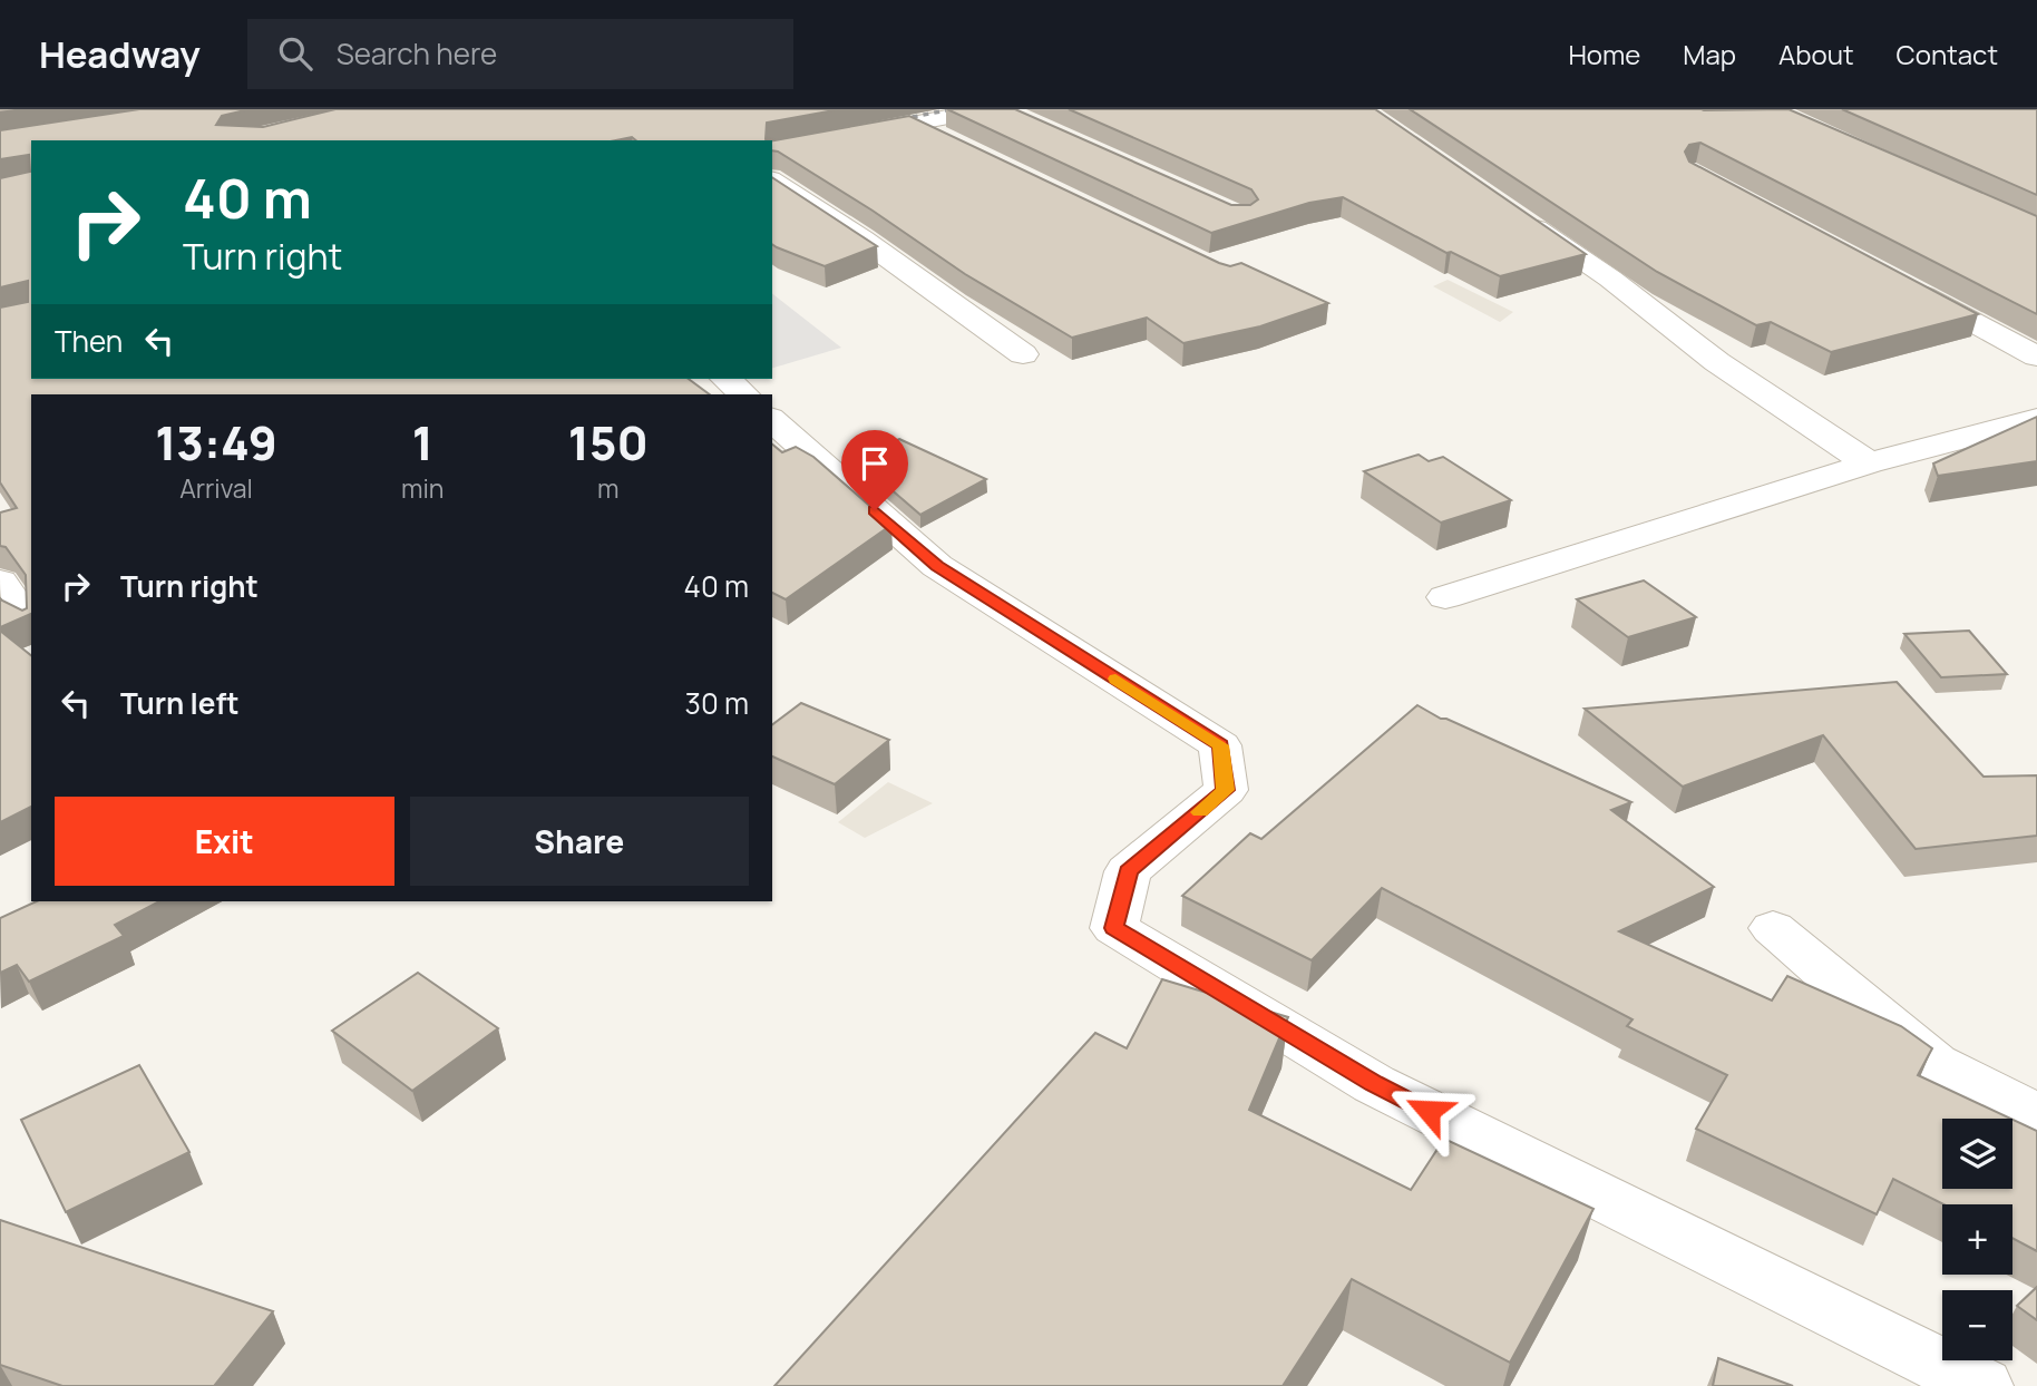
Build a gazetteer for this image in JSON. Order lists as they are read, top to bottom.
{
  "page": {
    "header": "Headway",
    "search": "Search here",
    "nav": [
      "Home",
      "Map",
      "About",
      "Contact"
    ],
    "turn": ["40 m", "Turn right"],
    "then": "Then",
    "eta": [
      "13:49",
      "Arrival",
      "1",
      "min",
      "150",
      "m"
    ],
    "list": [
      {
        "name": "Turn right",
        "value": "40 m"
      },
      {
        "name": "Turn left",
        "value": "30 m"
      }
    ],
    "buttons": ["Exit", "Share"],
    "map_buttons": ["+", "−"]
  }
}
